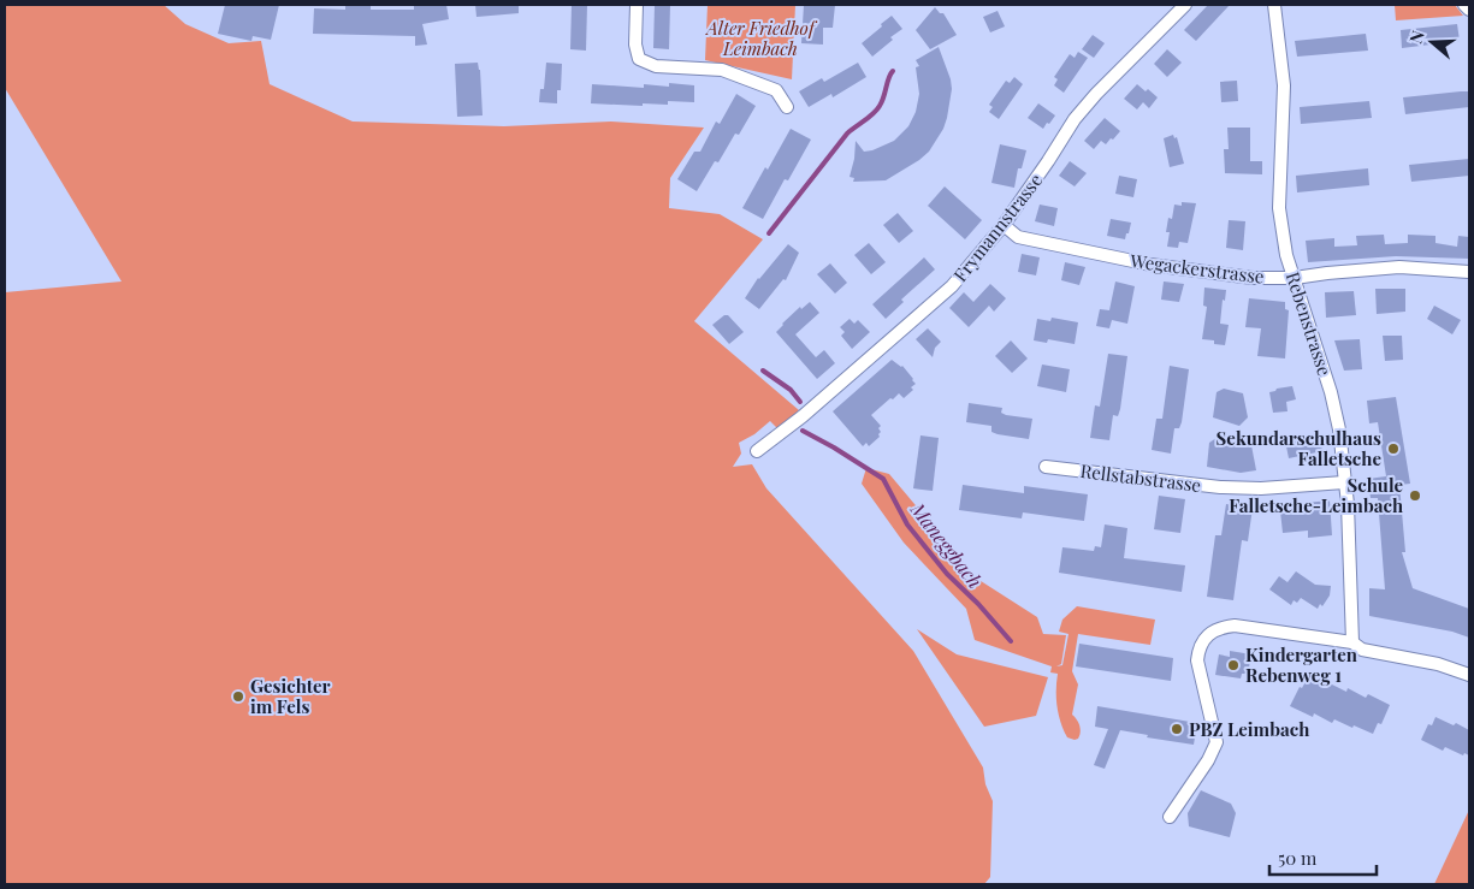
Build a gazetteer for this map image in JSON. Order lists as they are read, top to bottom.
{
  "streets": {
    "street": [
      "Frymannstrasse",
      "Wegackerstrasse",
      "Rebenstrasse",
      "Rellstabstrasse"
    ]
  },
  "crossings": [
    ["Frymannstrasse", "Wegackerstrasse"],
    ["Wegackerstrasse", "Rebenstrasse"],
    ["Rebenstrasse", "Rellstabstrasse"]
  ],
  "water": ["Maneggbach"],
  "parks": ["Alter Friedhof Leimbach"],
  "places": [
    "Sekundarschulhaus Falletsche",
    "Schule Falletsche-Leimbach",
    "Kindergarten Rebenweg 1",
    "Gesichter im Fels",
    "PBZ Leimbach"
  ],
  "scale_bar": "50 m",
  "north": "left"
}
